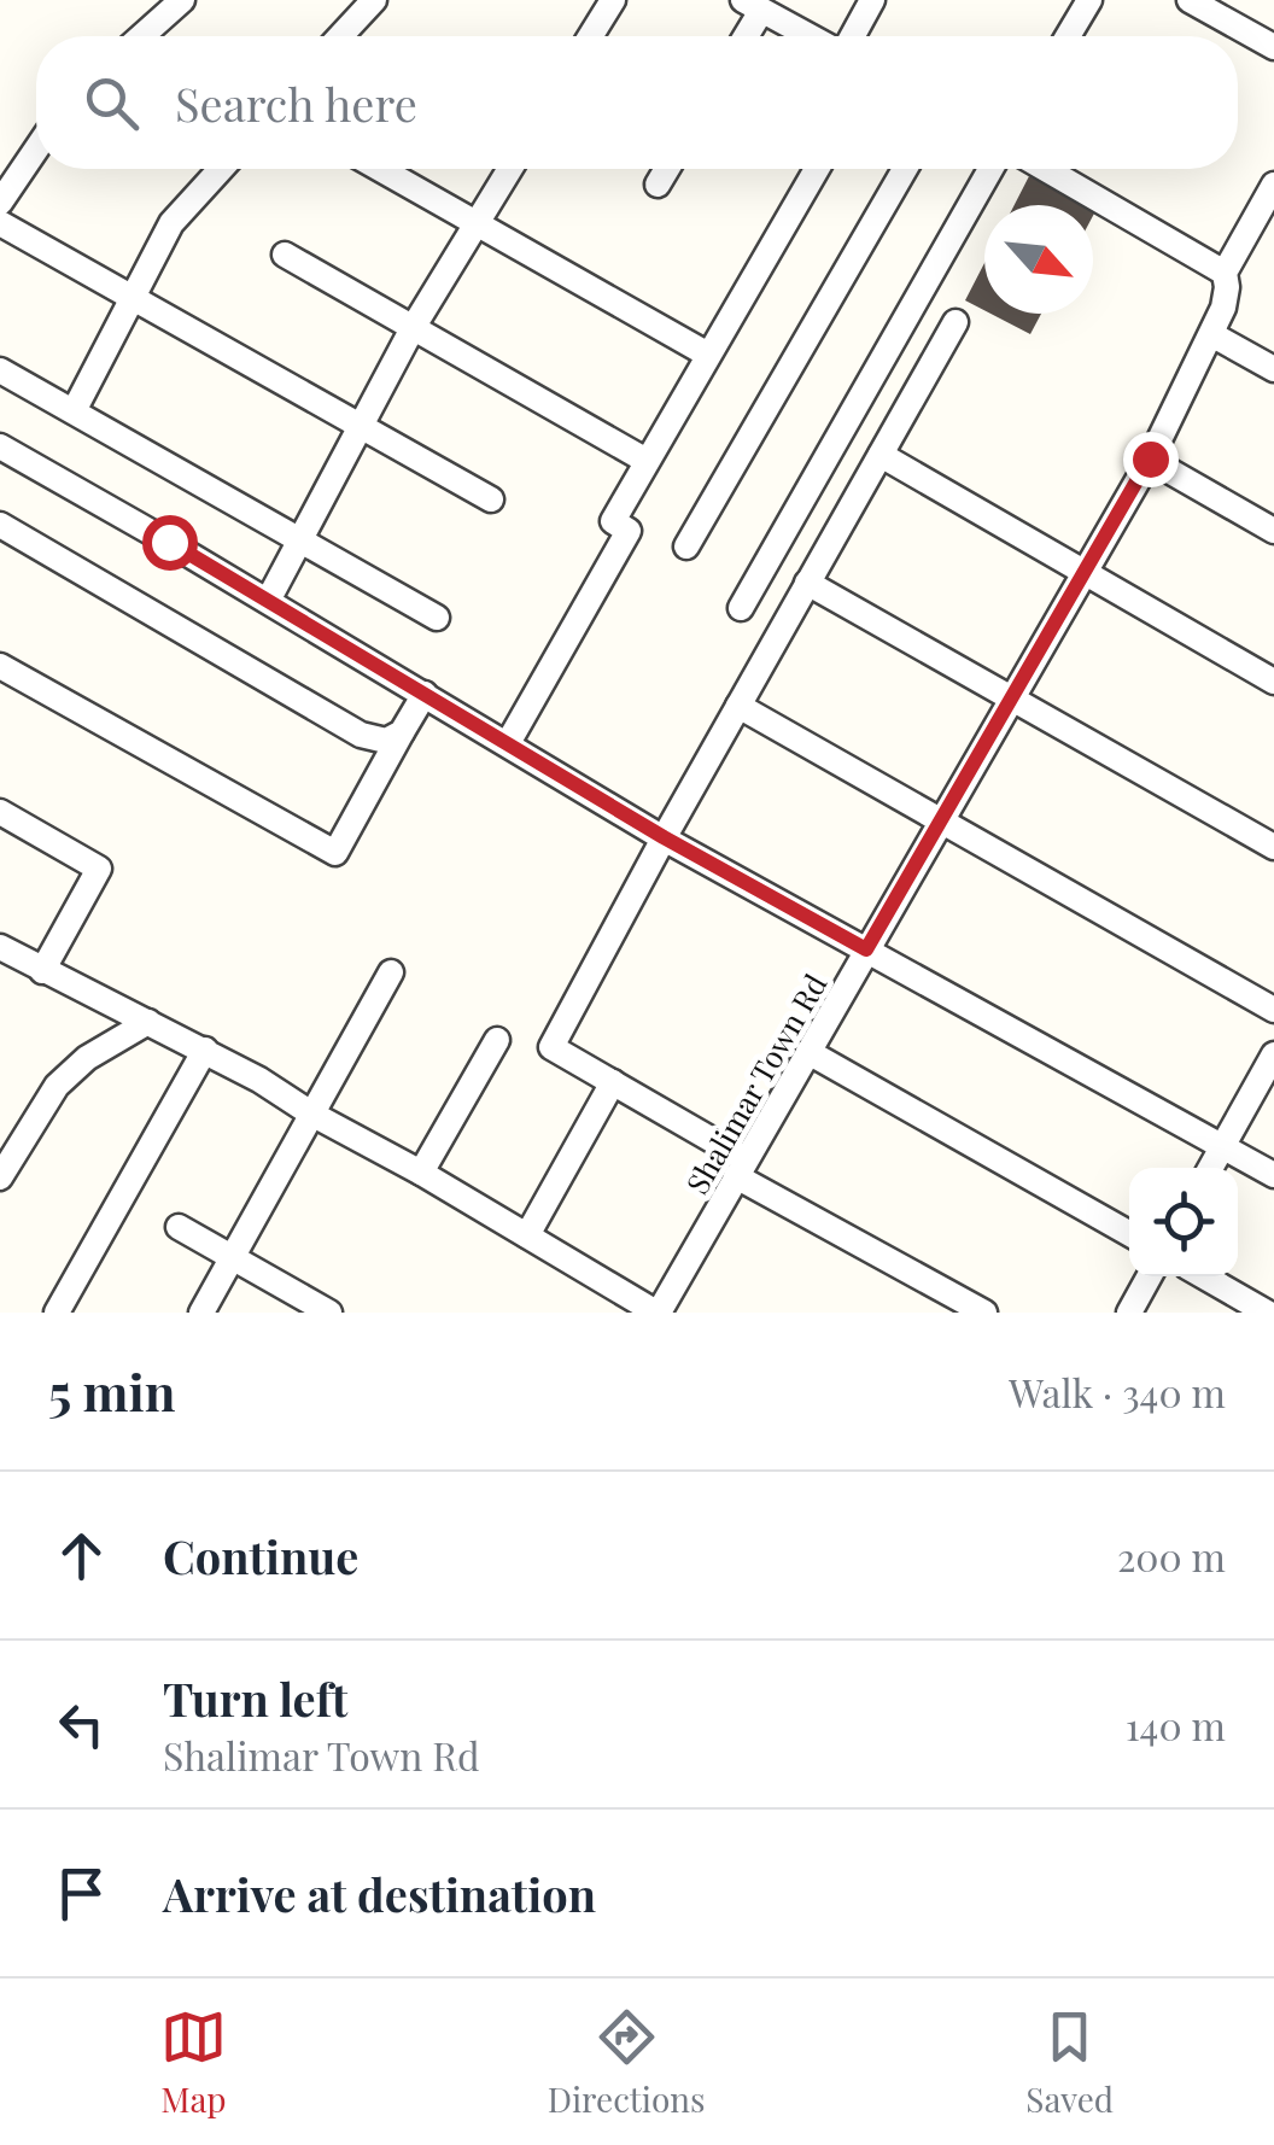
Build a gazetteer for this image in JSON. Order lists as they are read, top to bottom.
{
  "streets": {
    "street": ["Shalimar Town Rd"]
  },
  "north": "bottom right",
  "page": {
    "search": "Search here",
    "heading": ["5 min", "Walk · 340 m"],
    "list": [
      ["Continue", "200 m"],
      ["Turn left", "Shalimar Town Rd", "140 m"],
      "Arrive at destination"
    ],
    "nav": ["Map", "Directions", "Saved"]
  }
}
